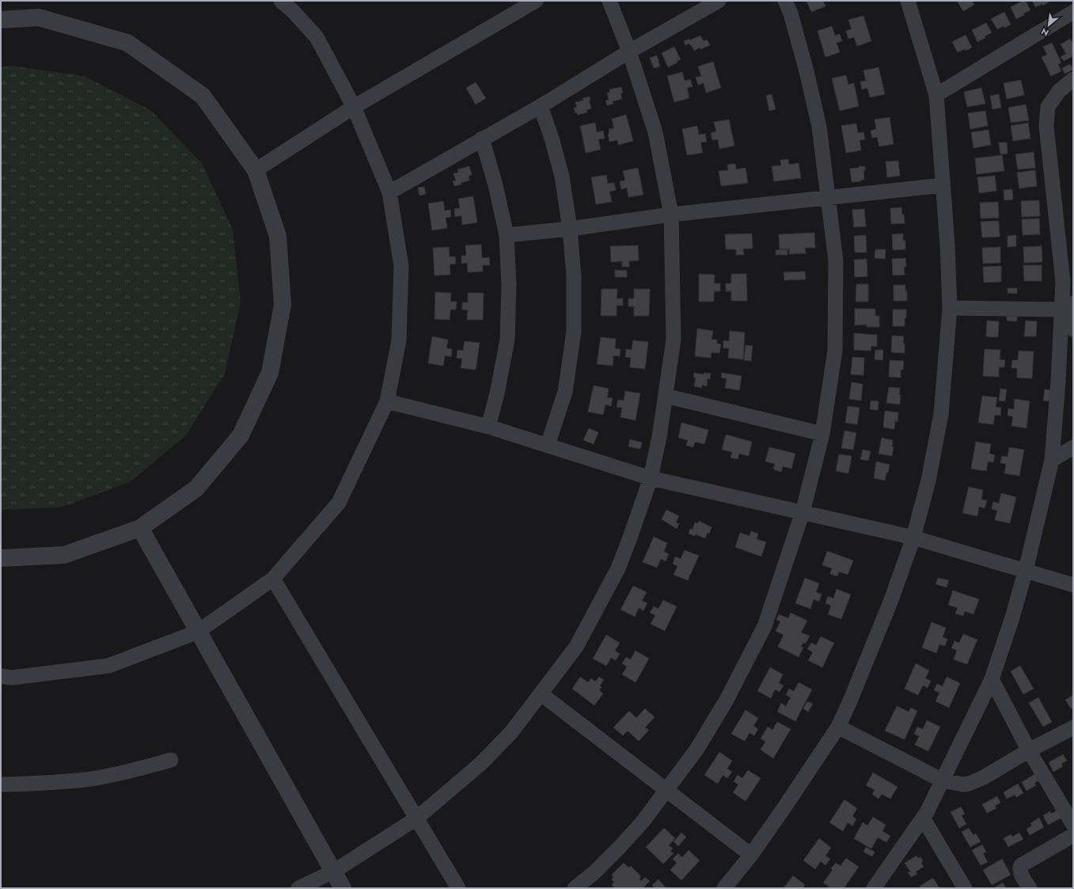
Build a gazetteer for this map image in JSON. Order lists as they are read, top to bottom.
{
  "north": "bottom left"
}
